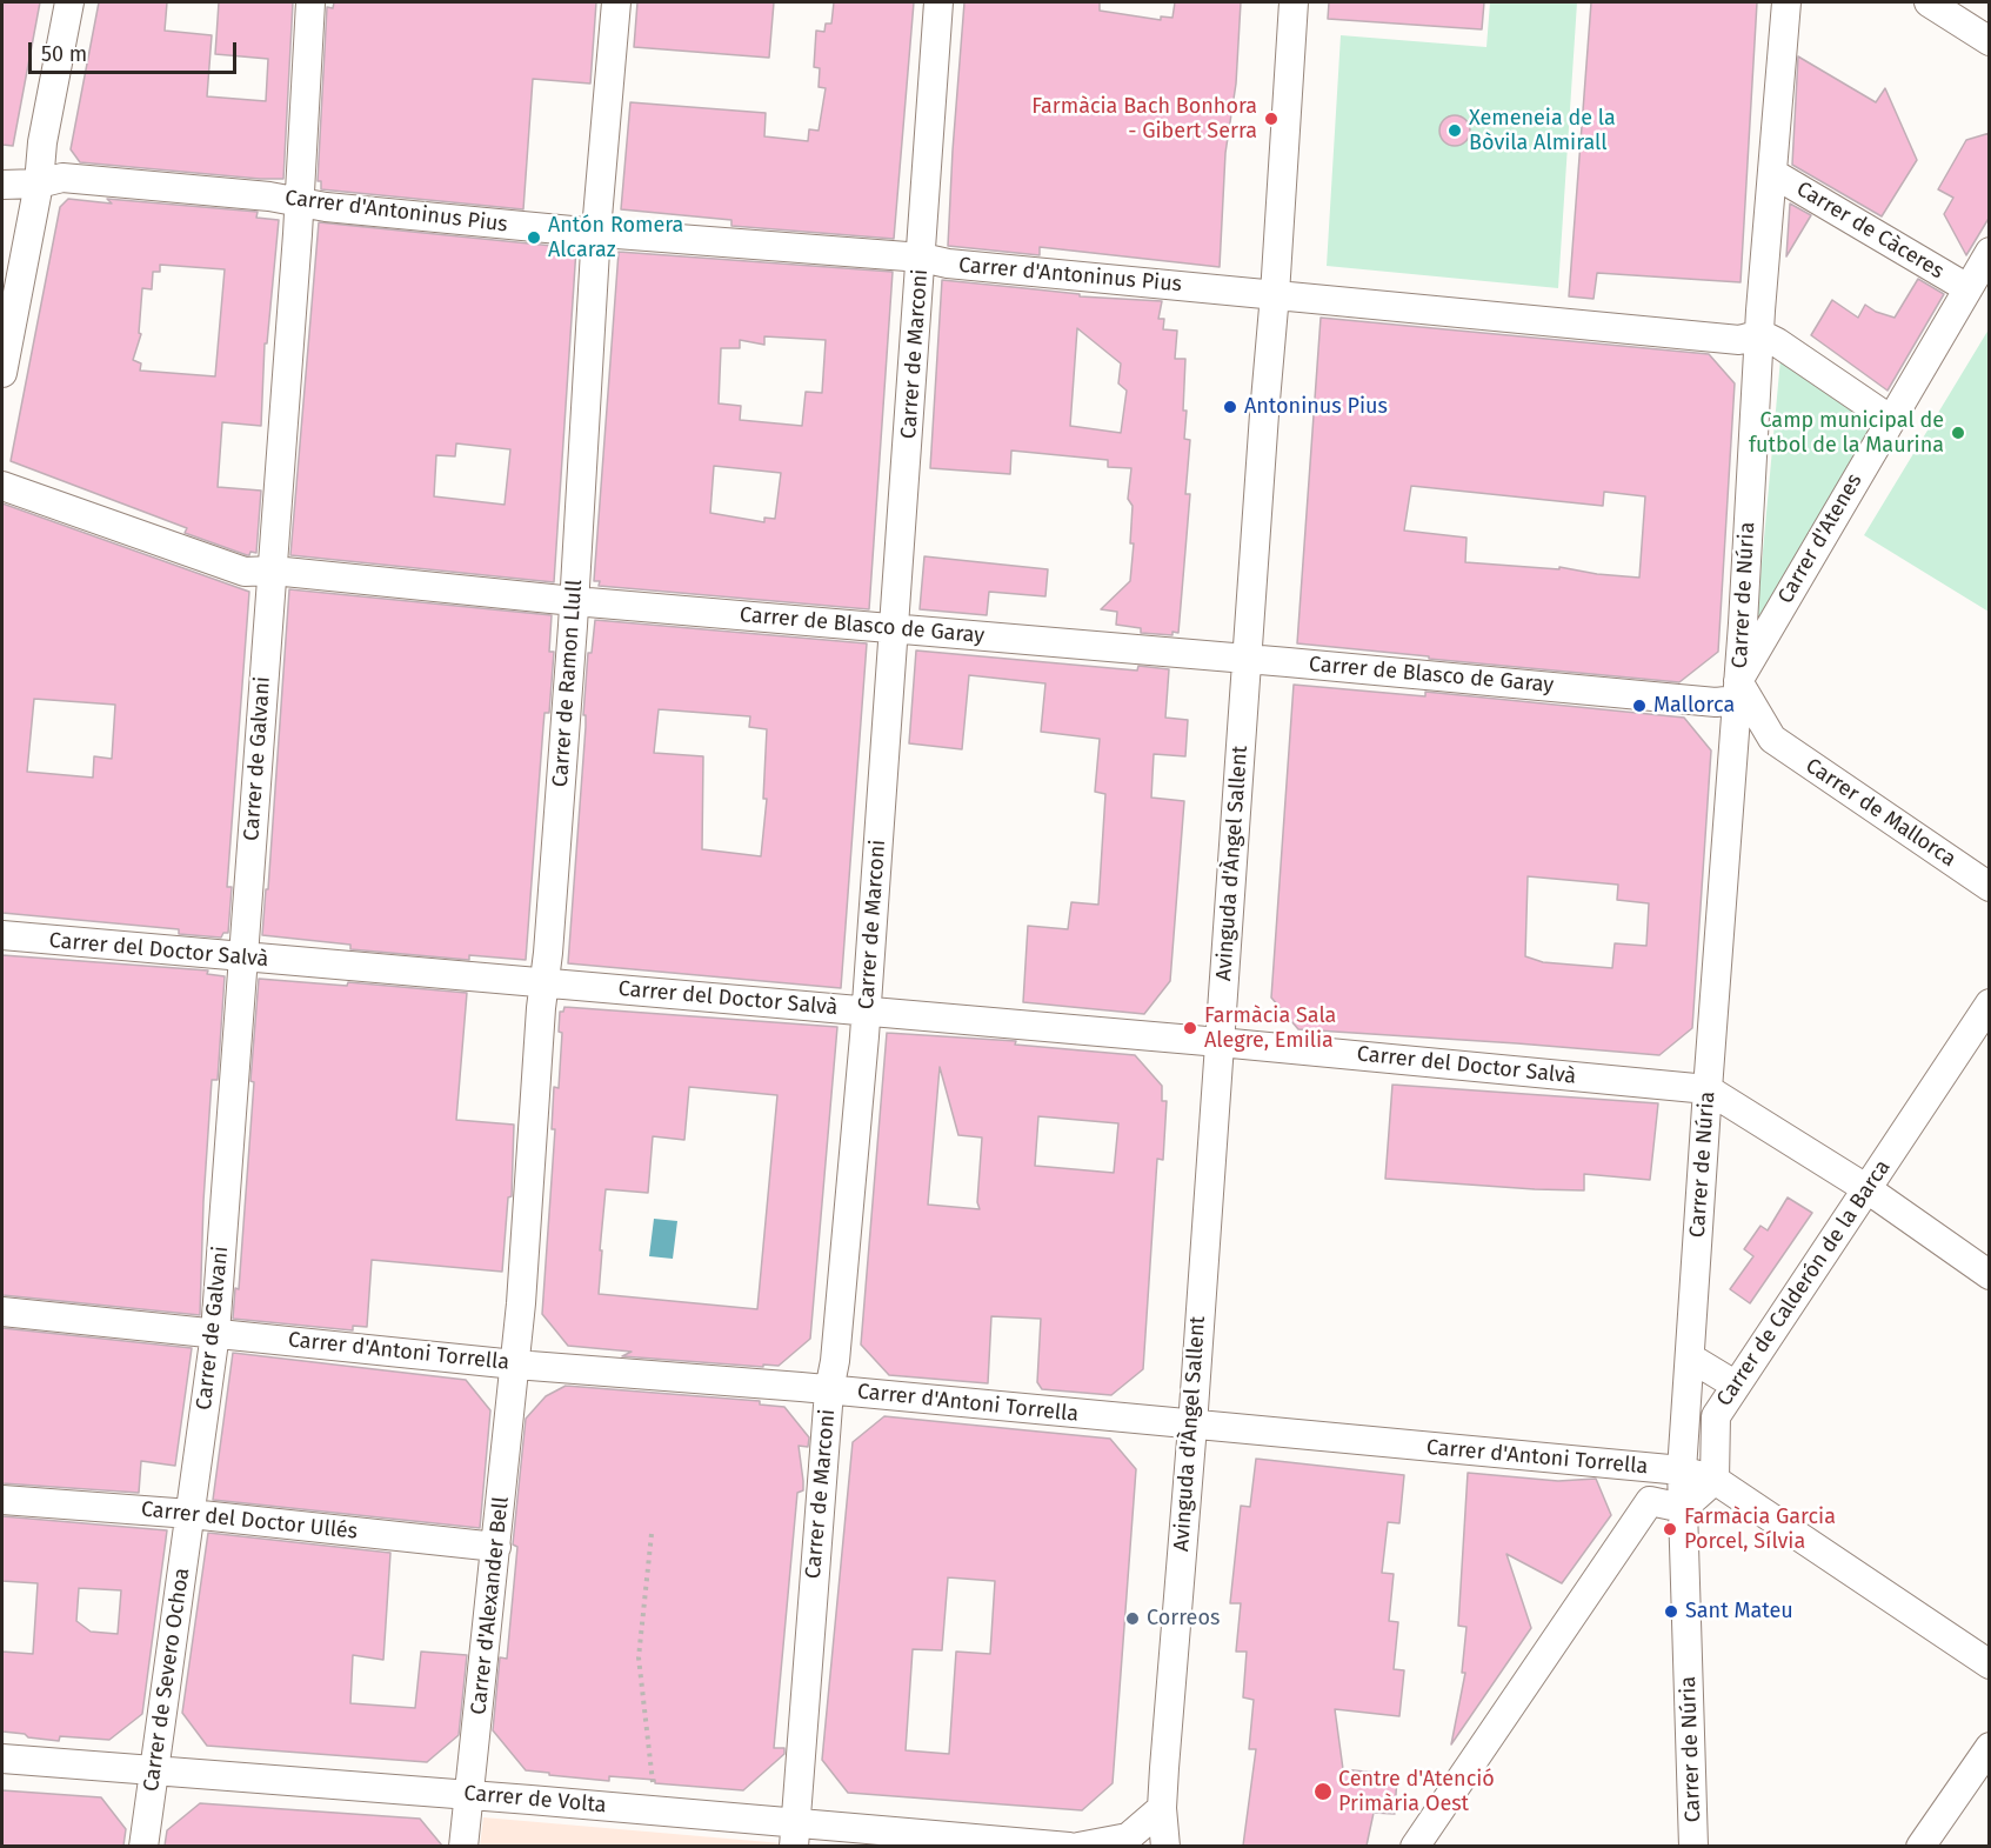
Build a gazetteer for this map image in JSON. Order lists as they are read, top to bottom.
{
  "streets": {
    "street": [
      "Carrer d'Antoninus Pius",
      "Carrer de Càceres",
      "Carrer de Marconi",
      "Carrer d'Atenes",
      "Carrer de Núria",
      "Carrer de Blasco de Garay",
      "Carrer de Ramon Llull",
      "Carrer de Galvani",
      "Carrer de Mallorca",
      "Avinguda d'Àngel Sallent",
      "Carrer del Doctor Salvà",
      "Carrer de Calderón de la Barca",
      "Carrer d'Antoni Torrella",
      "Carrer del Doctor Ullés",
      "Carrer d'Alexander Bell",
      "Carrer de Severo Ochoa",
      "Carrer de Volta"
    ]
  },
  "crossings": [
    ["Carrer d'Antoninus Pius", "Carrer de Marconi"],
    ["Carrer d'Antoninus Pius", "Carrer de Núria"],
    ["Carrer d'Antoninus Pius", "Carrer de Ramon Llull"],
    ["Carrer d'Antoninus Pius", "Carrer de Galvani"],
    ["Carrer d'Antoninus Pius", "Avinguda d'Àngel Sallent"],
    ["Carrer de Càceres", "Carrer d'Atenes"],
    ["Carrer de Càceres", "Carrer de Núria"],
    ["Carrer de Marconi", "Carrer de Blasco de Garay"],
    ["Carrer de Marconi", "Carrer del Doctor Salvà"],
    ["Carrer de Marconi", "Carrer d'Antoni Torrella"],
    ["Carrer de Marconi", "Carrer de Volta"],
    ["Carrer d'Atenes", "Carrer de Núria"],
    ["Carrer d'Atenes", "Carrer de Blasco de Garay"],
    ["Carrer d'Atenes", "Carrer de Mallorca"],
    ["Carrer de Núria", "Carrer de Blasco de Garay"],
    ["Carrer de Núria", "Carrer de Mallorca"],
    ["Carrer de Núria", "Carrer del Doctor Salvà"],
    ["Carrer de Núria", "Carrer d'Antoni Torrella"],
    ["Carrer de Blasco de Garay", "Carrer de Ramon Llull"],
    ["Carrer de Blasco de Garay", "Carrer de Galvani"],
    ["Carrer de Blasco de Garay", "Carrer de Mallorca"],
    ["Carrer de Blasco de Garay", "Avinguda d'Àngel Sallent"],
    ["Carrer de Ramon Llull", "Carrer del Doctor Salvà"],
    ["Carrer de Ramon Llull", "Carrer d'Antoni Torrella"],
    ["Carrer de Ramon Llull", "Carrer d'Alexander Bell"],
    ["Carrer de Galvani", "Carrer del Doctor Salvà"],
    ["Carrer de Galvani", "Carrer d'Antoni Torrella"],
    ["Carrer de Galvani", "Carrer del Doctor Ullés"],
    ["Carrer de Galvani", "Carrer de Severo Ochoa"],
    ["Avinguda d'Àngel Sallent", "Carrer del Doctor Salvà"],
    ["Avinguda d'Àngel Sallent", "Carrer d'Antoni Torrella"],
    ["Carrer de Calderón de la Barca", "Carrer d'Antoni Torrella"],
    ["Carrer d'Antoni Torrella", "Carrer d'Alexander Bell"],
    ["Carrer del Doctor Ullés", "Carrer d'Alexander Bell"],
    ["Carrer del Doctor Ullés", "Carrer de Severo Ochoa"],
    ["Carrer d'Alexander Bell", "Carrer de Volta"],
    ["Carrer de Severo Ochoa", "Carrer de Volta"]
  ],
  "places": [
    "Farmàcia Bach Bonhora - Gibert Serra",
    "Xemeneia de la Bòvila Almirall",
    "Antón Romera Alcaraz",
    "Antoninus Pius",
    "Camp municipal de futbol de la Maurina",
    "Mallorca",
    "Farmàcia Sala Alegre, Emilia",
    "Farmàcia Garcia Porcel, Sílvia",
    "Sant Mateu",
    "Correos",
    "Centre d'Atenció Primària Oest"
  ],
  "scale_bar": "50 m"
}
